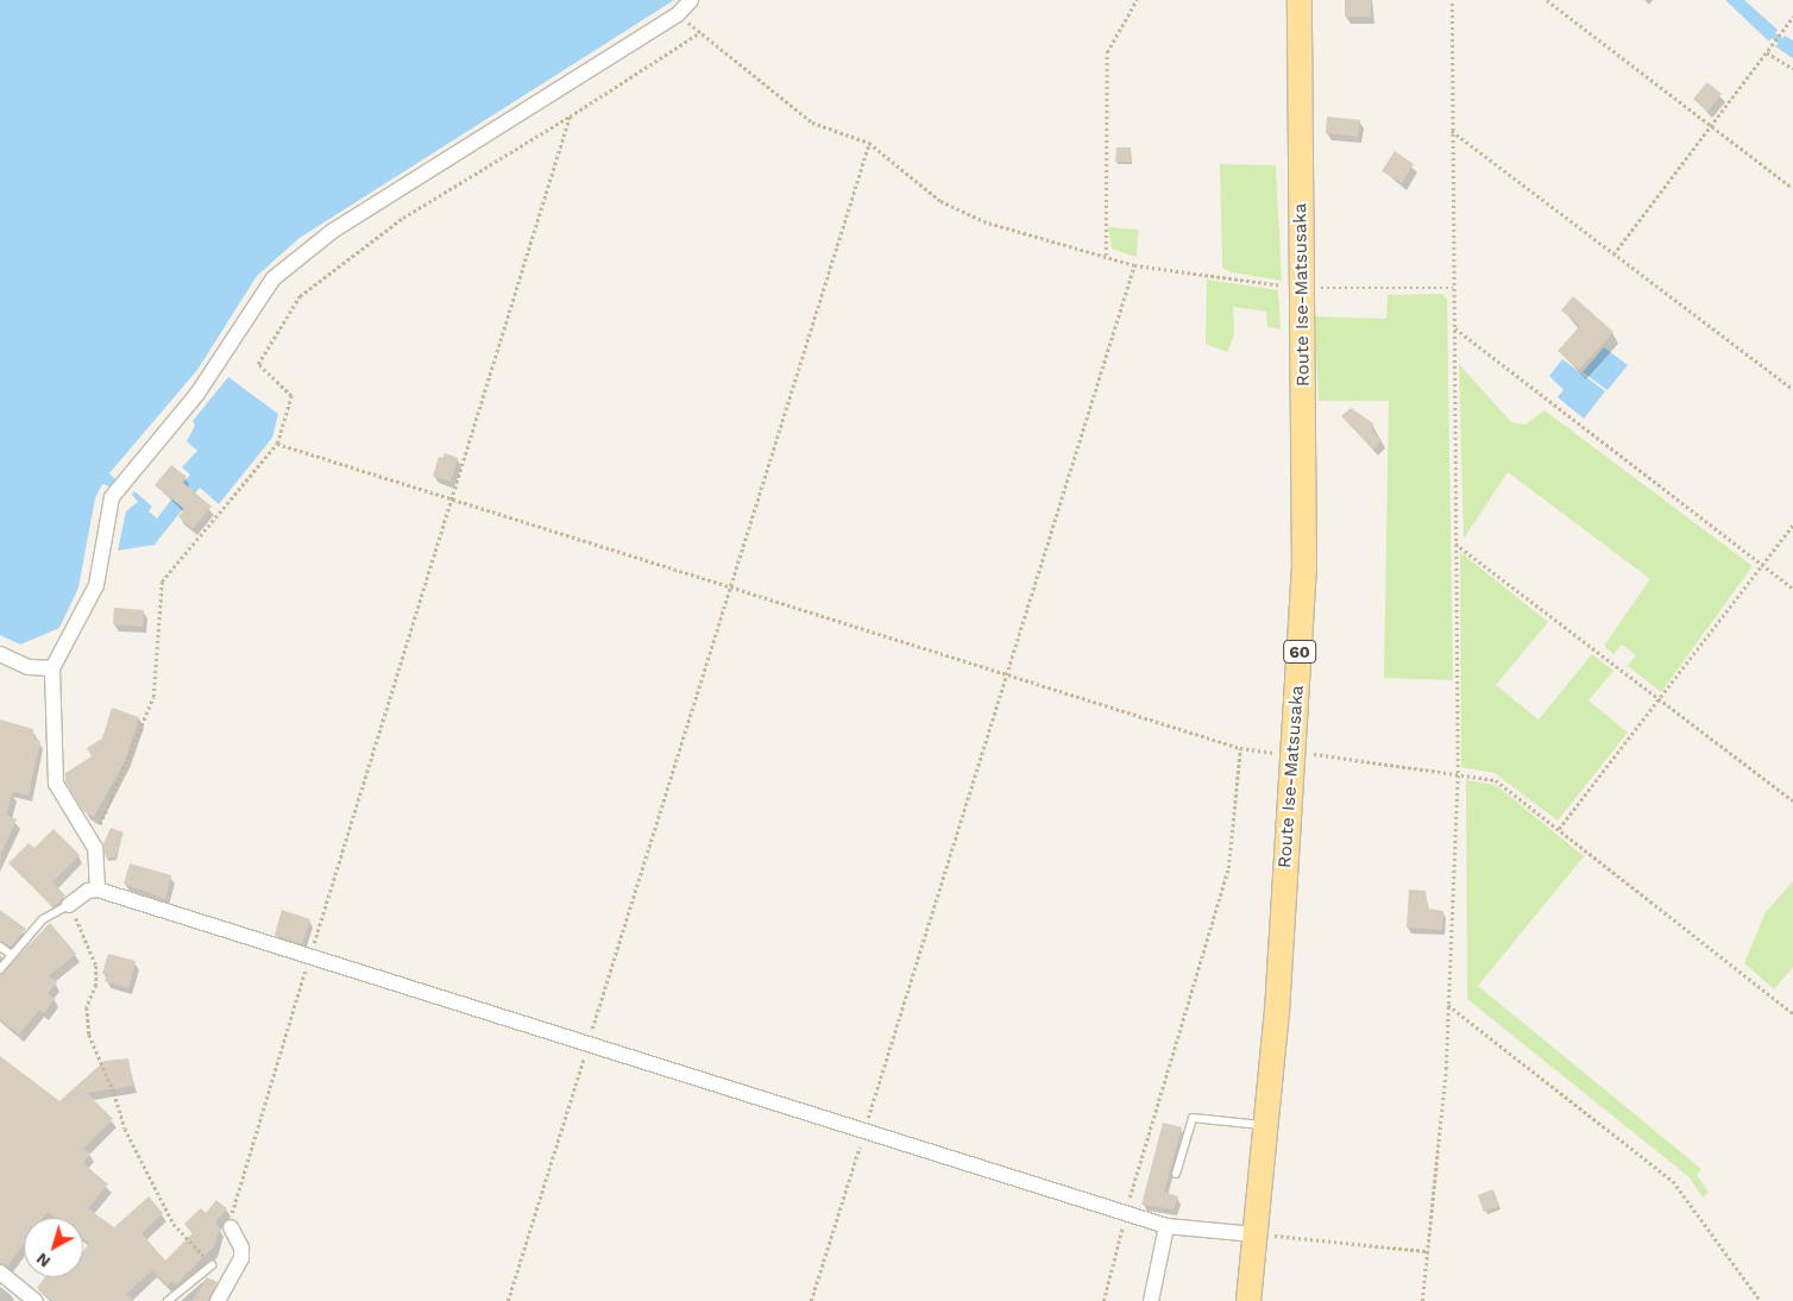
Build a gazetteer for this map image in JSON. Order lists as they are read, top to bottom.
{
  "streets": {
    "main road": ["Route Ise-Matsusaka", "60"]
  },
  "north": "bottom left"
}
